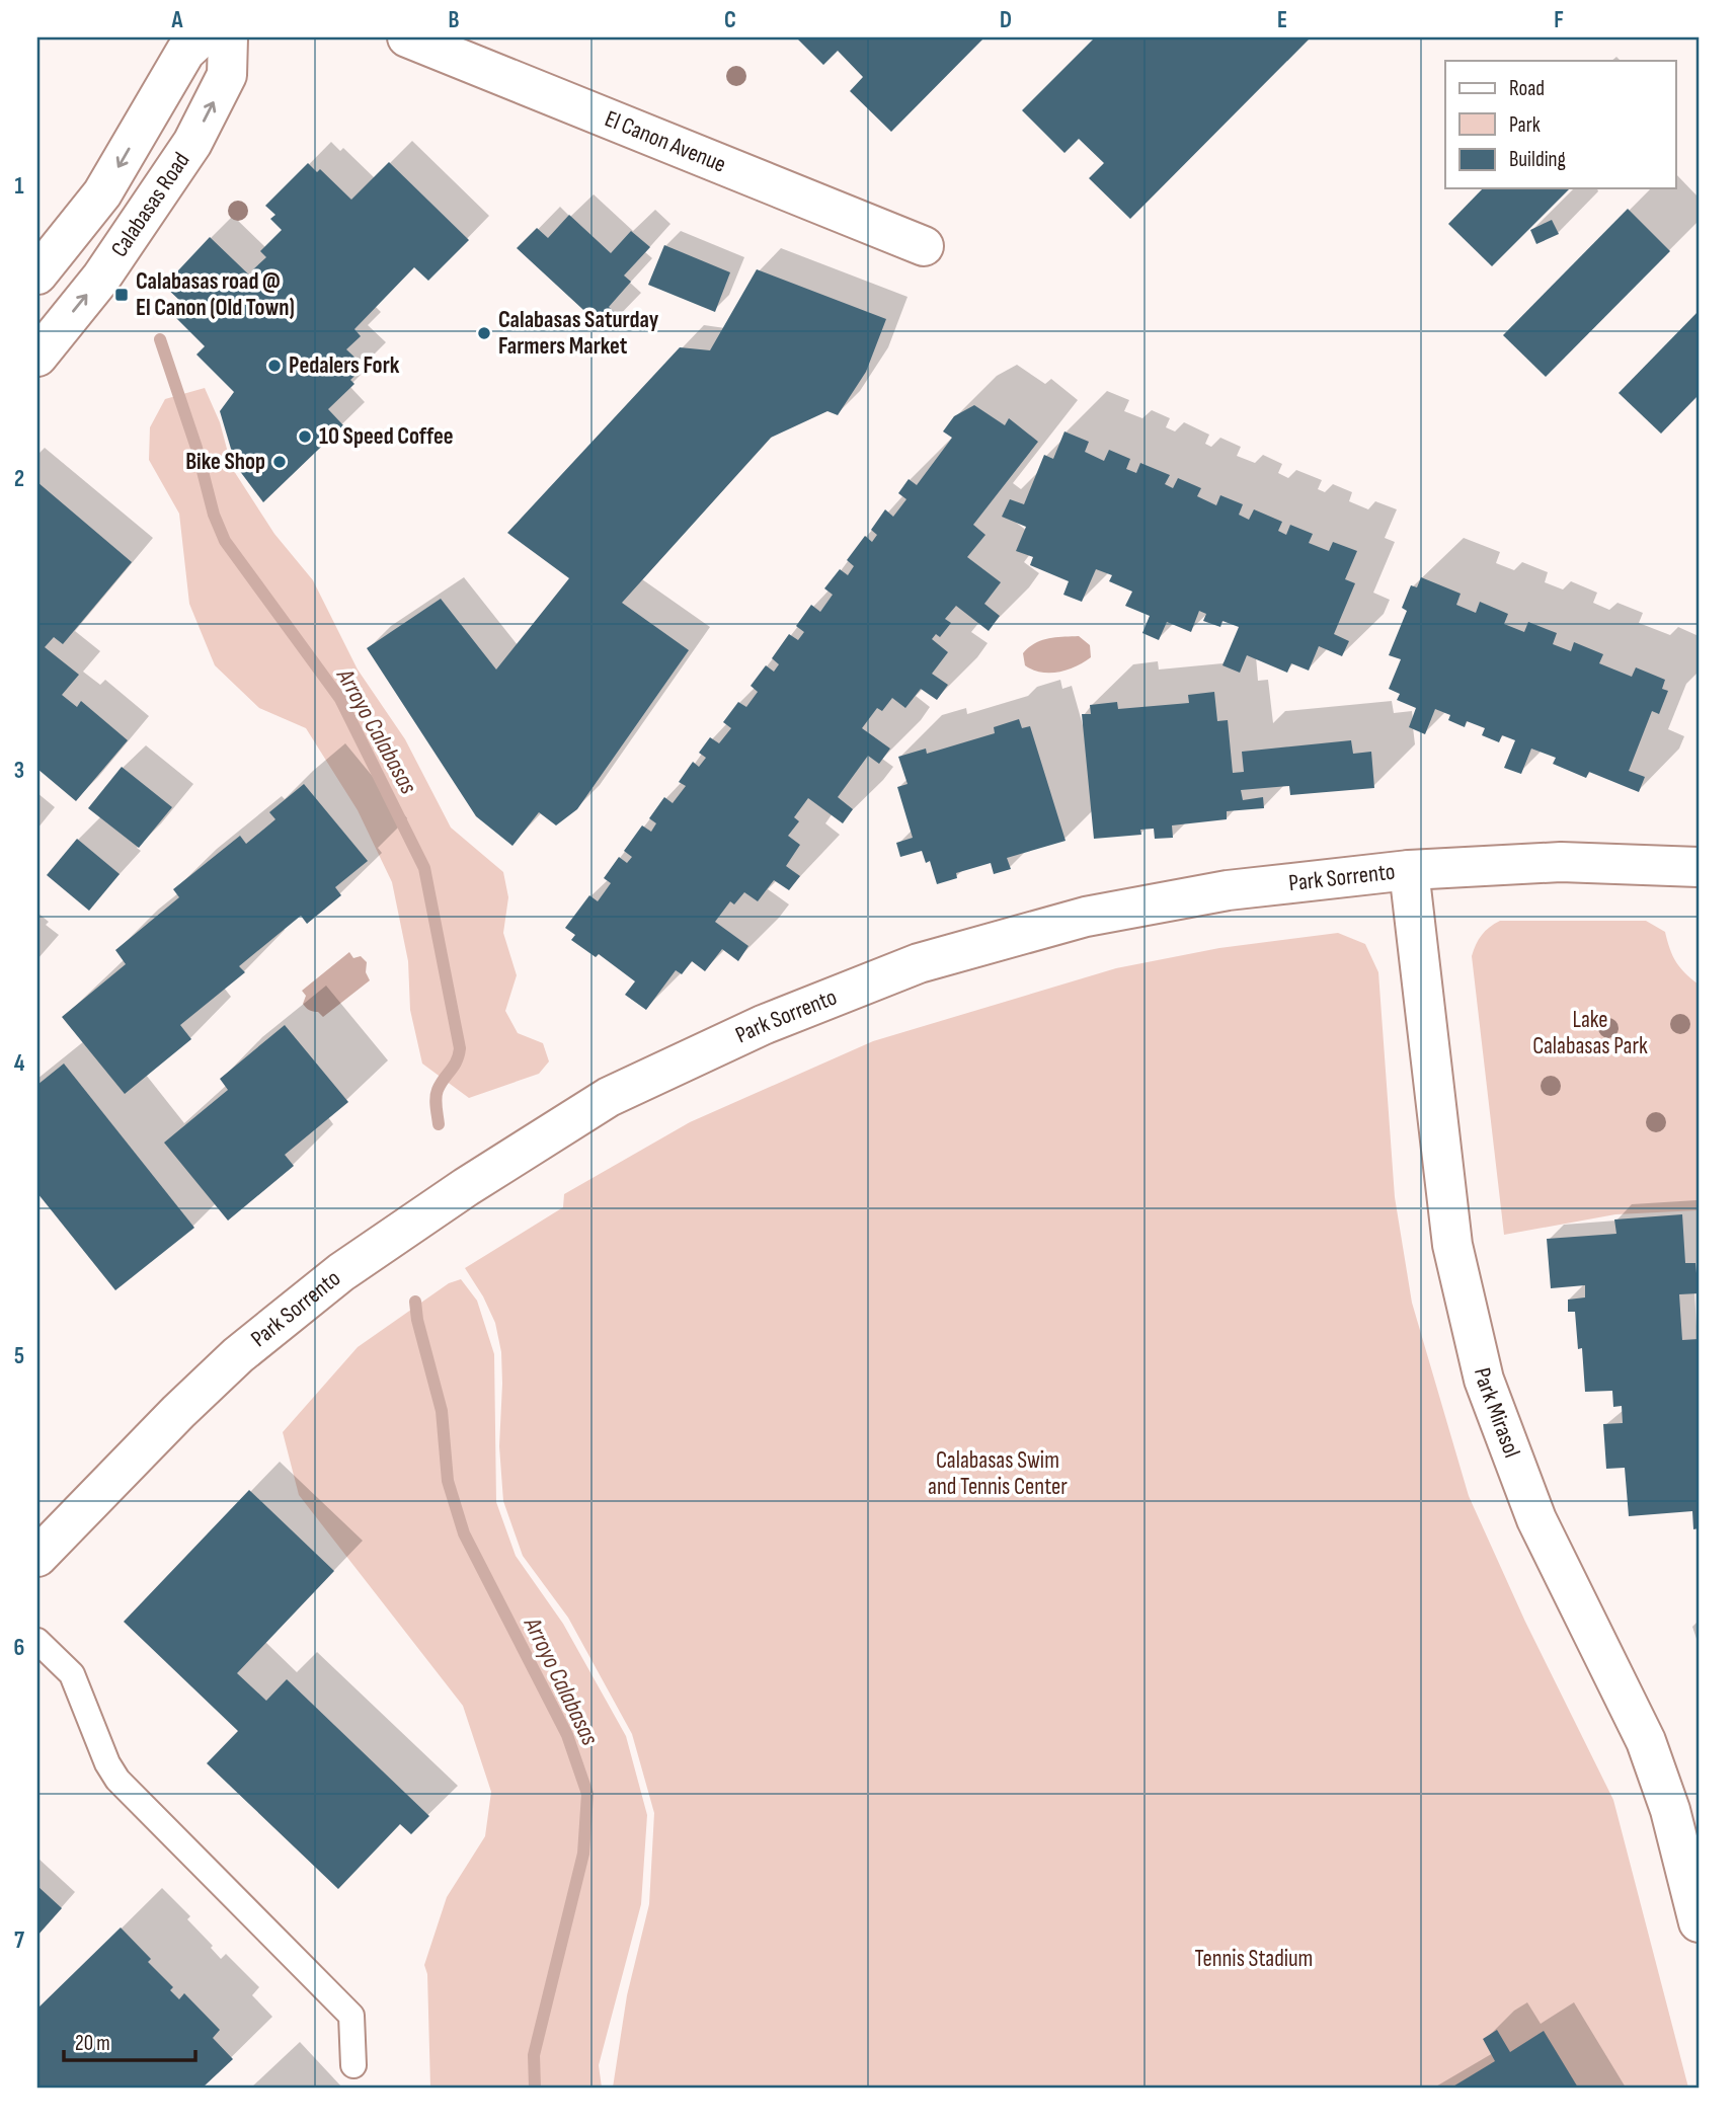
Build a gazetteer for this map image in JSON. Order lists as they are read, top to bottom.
{
  "streets": {
    "street": [
      "El Canon Avenue",
      "Calabasas Road",
      "Park Sorrento",
      "Park Mirasol"
    ]
  },
  "crossings": [
    ["Park Sorrento", "Park Mirasol"]
  ],
  "water": ["Arroyo Calabasas"],
  "parks": ["Lake Calabasas Park", "Calabasas Swim and Tennis Center", "Tennis Stadium"],
  "places": {
    "transit": ["Calabasas road @ El Canon (Old Town)"],
    "other": [
      "Calabasas Saturday Farmers Market",
      "Pedalers Fork",
      "10 Speed Coffee",
      "Bike Shop"
    ]
  },
  "legend": ["Road", "Park", "Building"],
  "scale_bar": "20 m",
  "grid": {
    "columns": [
      "A",
      "B",
      "C",
      "D",
      "E",
      "F"
    ],
    "rows": [
      "1",
      "2",
      "3",
      "4",
      "5",
      "6",
      "7"
    ]
  }
}
